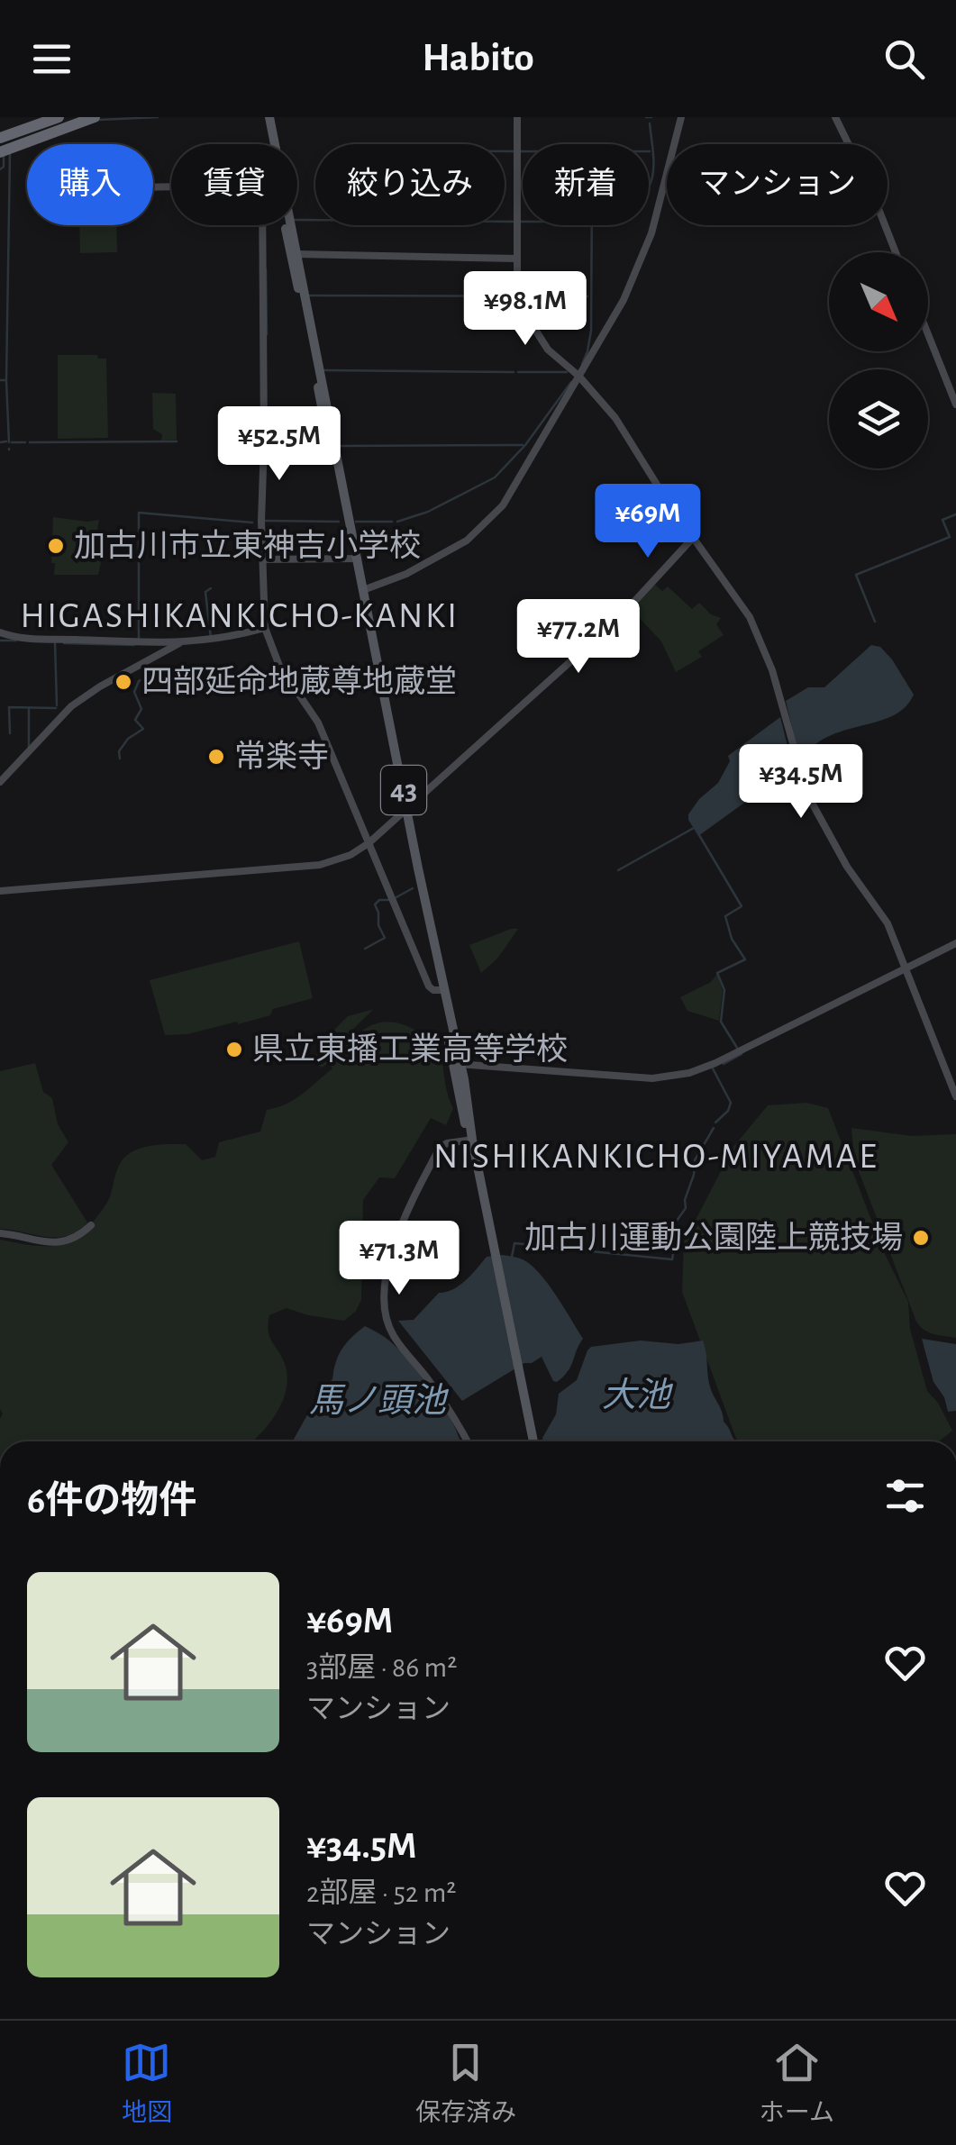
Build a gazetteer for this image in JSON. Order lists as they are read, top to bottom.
{
  "streets": {
    "main road": ["43"]
  },
  "districts": ["HIGASHIKANKICHO-KANKI", "NISHIKANKICHO-MIYAMAE"],
  "water": ["大池", "馬ノ頭池"],
  "places": [
    "加古川市立東神吉小学校",
    "四部延命地蔵尊地蔵堂",
    "常楽寺",
    "県立東播工業高等学校",
    "加古川運動公園陸上競技場"
  ],
  "north": "bottom right",
  "page": {
    "header": "Habito",
    "chip": [
      "購入",
      "賃貸",
      "絞り込み",
      "新着",
      "マンション"
    ],
    "price": [
      "¥98.1M",
      "¥52.5M",
      "¥69M",
      "¥77.2M",
      "¥34.5M",
      "¥71.3M"
    ],
    "heading": "6件の物件",
    "list": [
      {
        "name": "¥69M",
        "note": "3部屋 · 86 m² · マンション"
      },
      {
        "name": "¥34.5M",
        "note": "2部屋 · 52 m² · マンション"
      }
    ],
    "tabs": ["地図", "保存済み", "ホーム"]
  }
}
